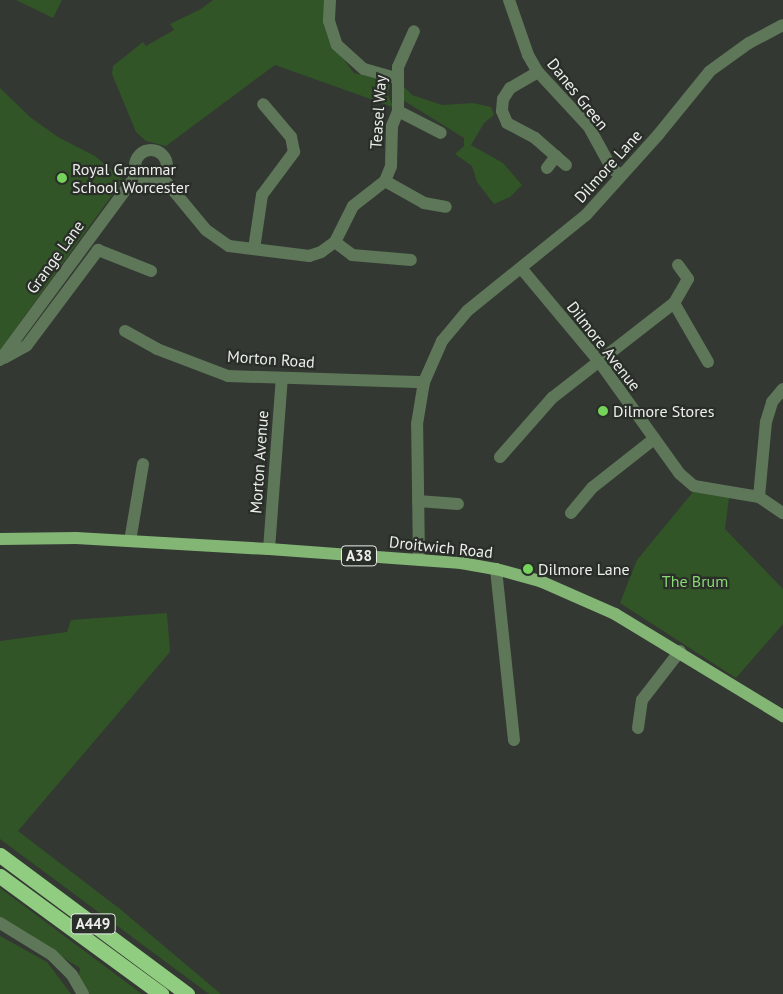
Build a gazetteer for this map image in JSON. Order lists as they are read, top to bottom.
{
  "streets": {
    "highway": ["A449"],
    "main road": ["Droitwich Road", "A38"],
    "street": [
      "Danes Green",
      "Teasel Way",
      "Dilmore Lane",
      "Grange Lane",
      "Dilmore Avenue",
      "Morton Road",
      "Morton Avenue"
    ]
  },
  "crossings": [
    ["Danes Green", "Dilmore Lane"],
    ["Dilmore Lane", "Dilmore Avenue"],
    ["Dilmore Lane", "Morton Road"],
    ["Dilmore Lane", "Droitwich Road"],
    ["Morton Road", "Morton Avenue"],
    ["Morton Avenue", "Droitwich Road"]
  ],
  "parks": ["The Brum"],
  "places": ["Royal Grammar School Worcester", "Dilmore Stores", "Dilmore Lane"]
}
